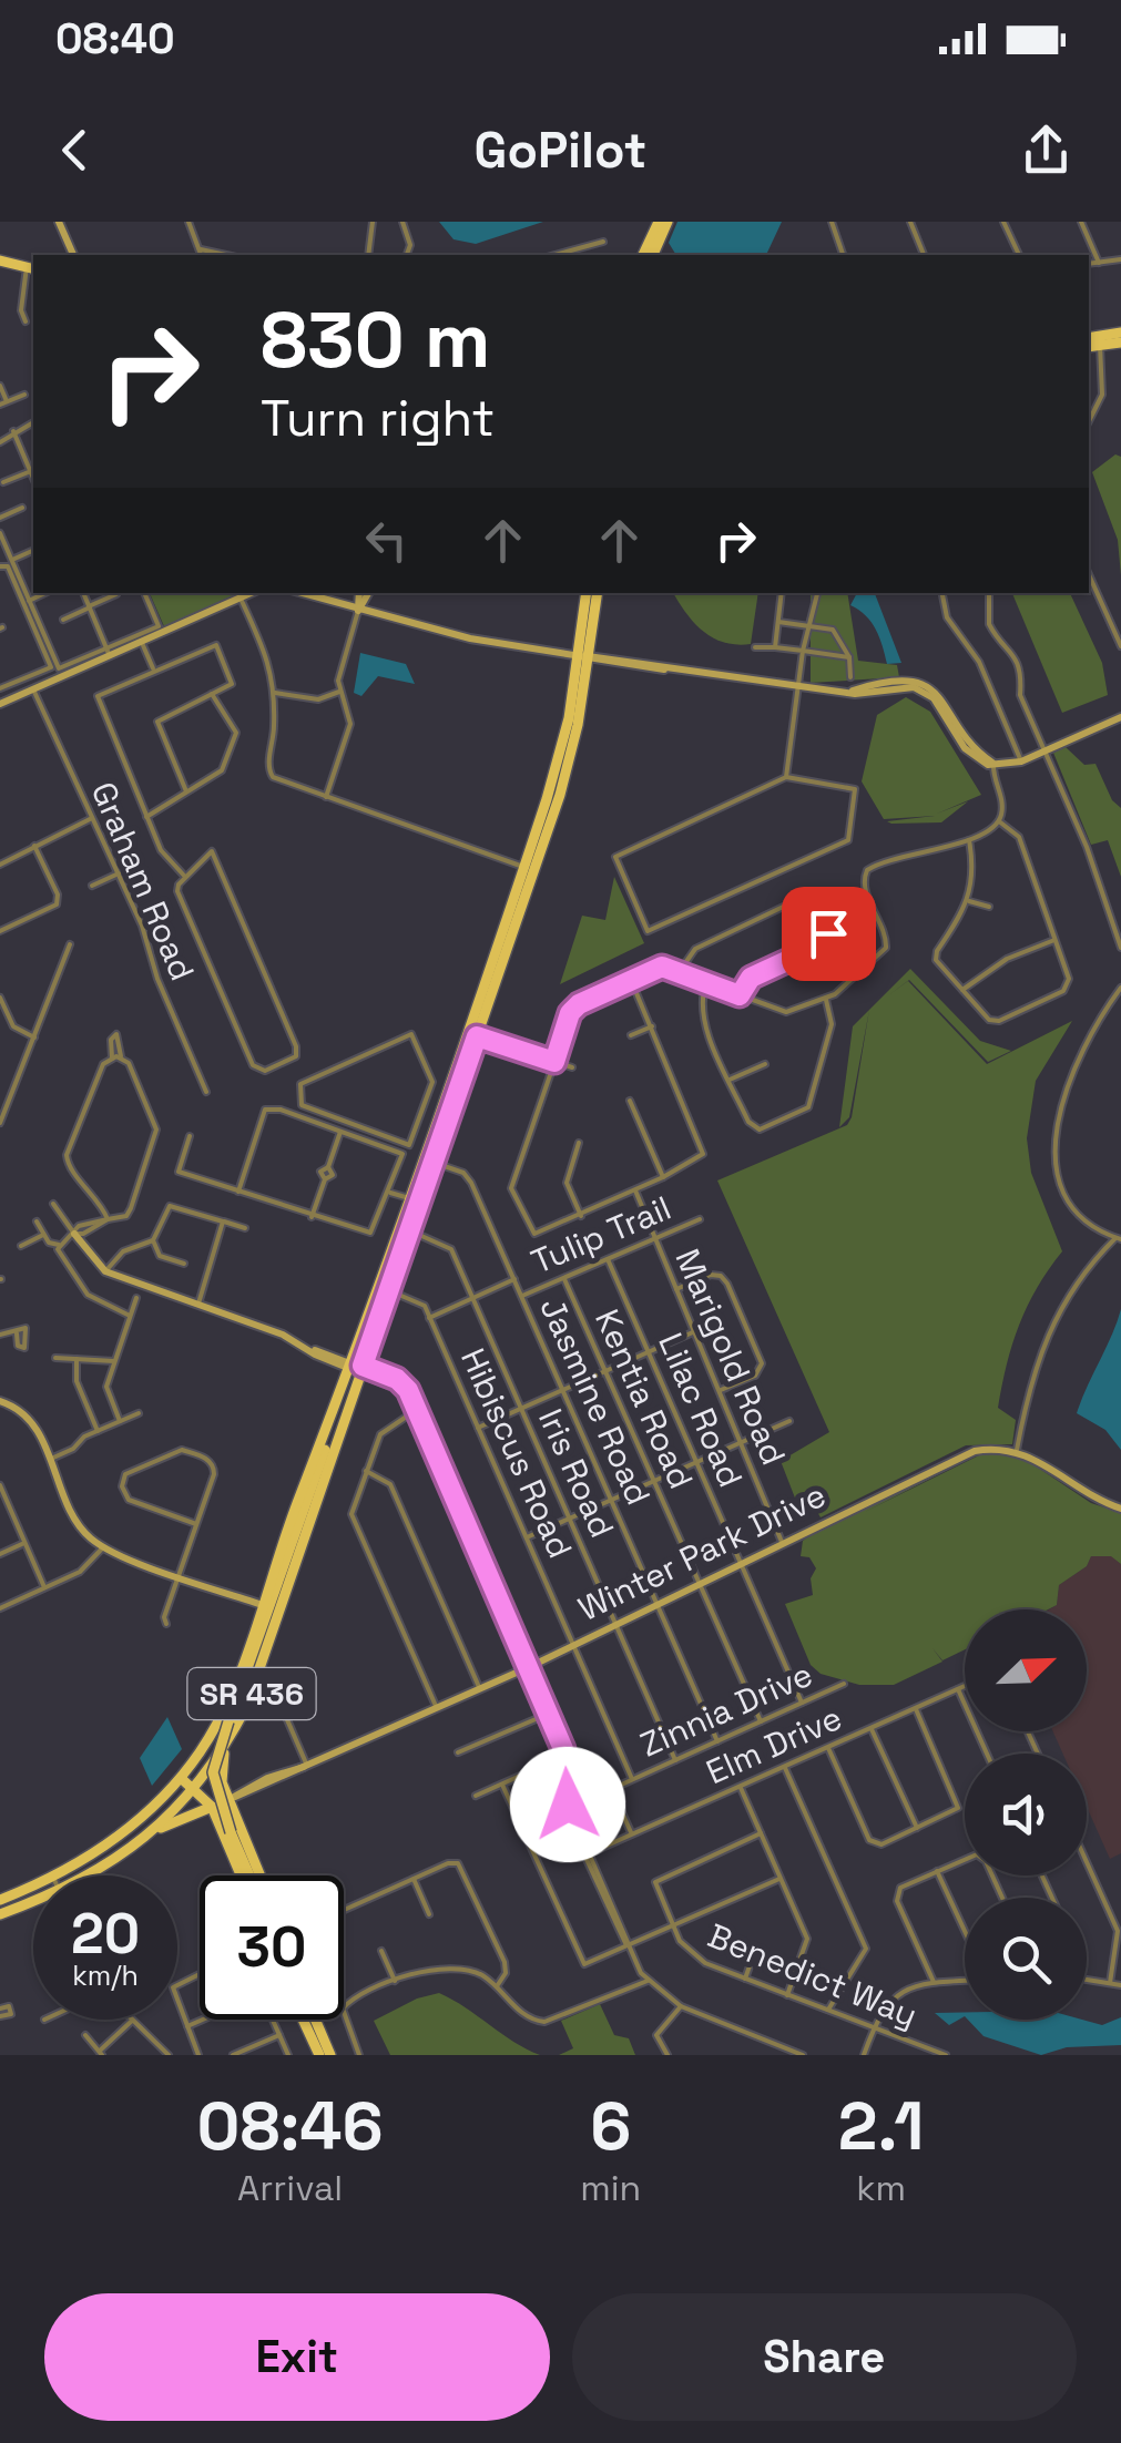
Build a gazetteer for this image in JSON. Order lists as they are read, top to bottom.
{
  "streets": {
    "main road": ["Winter Park Drive", "SR 436"],
    "street": [
      "Graham Road",
      "Tulip Trail",
      "Marigold Road",
      "Kentia Road",
      "Jasmine Road",
      "Lilac Road",
      "Hibiscus Road",
      "Iris Road",
      "Zinnia Drive",
      "Elm Drive",
      "Benedict Way"
    ]
  },
  "crossings": [
    ["Tulip Trail", "Marigold Road"],
    ["Tulip Trail", "Kentia Road"],
    ["Tulip Trail", "Jasmine Road"],
    ["Tulip Trail", "Lilac Road"],
    ["Tulip Trail", "Hibiscus Road"],
    ["Tulip Trail", "Iris Road"],
    ["Marigold Road", "Winter Park Drive"],
    ["Kentia Road", "Winter Park Drive"],
    ["Kentia Road", "Zinnia Drive"],
    ["Jasmine Road", "Winter Park Drive"],
    ["Jasmine Road", "SR 436"],
    ["Jasmine Road", "Zinnia Drive"],
    ["Lilac Road", "Winter Park Drive"],
    ["Lilac Road", "Zinnia Drive"],
    ["Hibiscus Road", "Winter Park Drive"],
    ["Hibiscus Road", "SR 436"],
    ["Hibiscus Road", "Zinnia Drive"],
    ["Iris Road", "Winter Park Drive"],
    ["Iris Road", "SR 436"],
    ["Iris Road", "Zinnia Drive"],
    ["Winter Park Drive", "SR 436"],
    ["Zinnia Drive", "Elm Drive"]
  ],
  "north": "top right",
  "page": {
    "status": "08:40",
    "header": "GoPilot",
    "turn": ["830 m", "Turn right"],
    "speed": "20 km/h",
    "limit": "30",
    "eta": [
      "08:46",
      "Arrival",
      "6",
      "min",
      "2.1",
      "km"
    ],
    "buttons": ["Exit", "Share"]
  }
}
